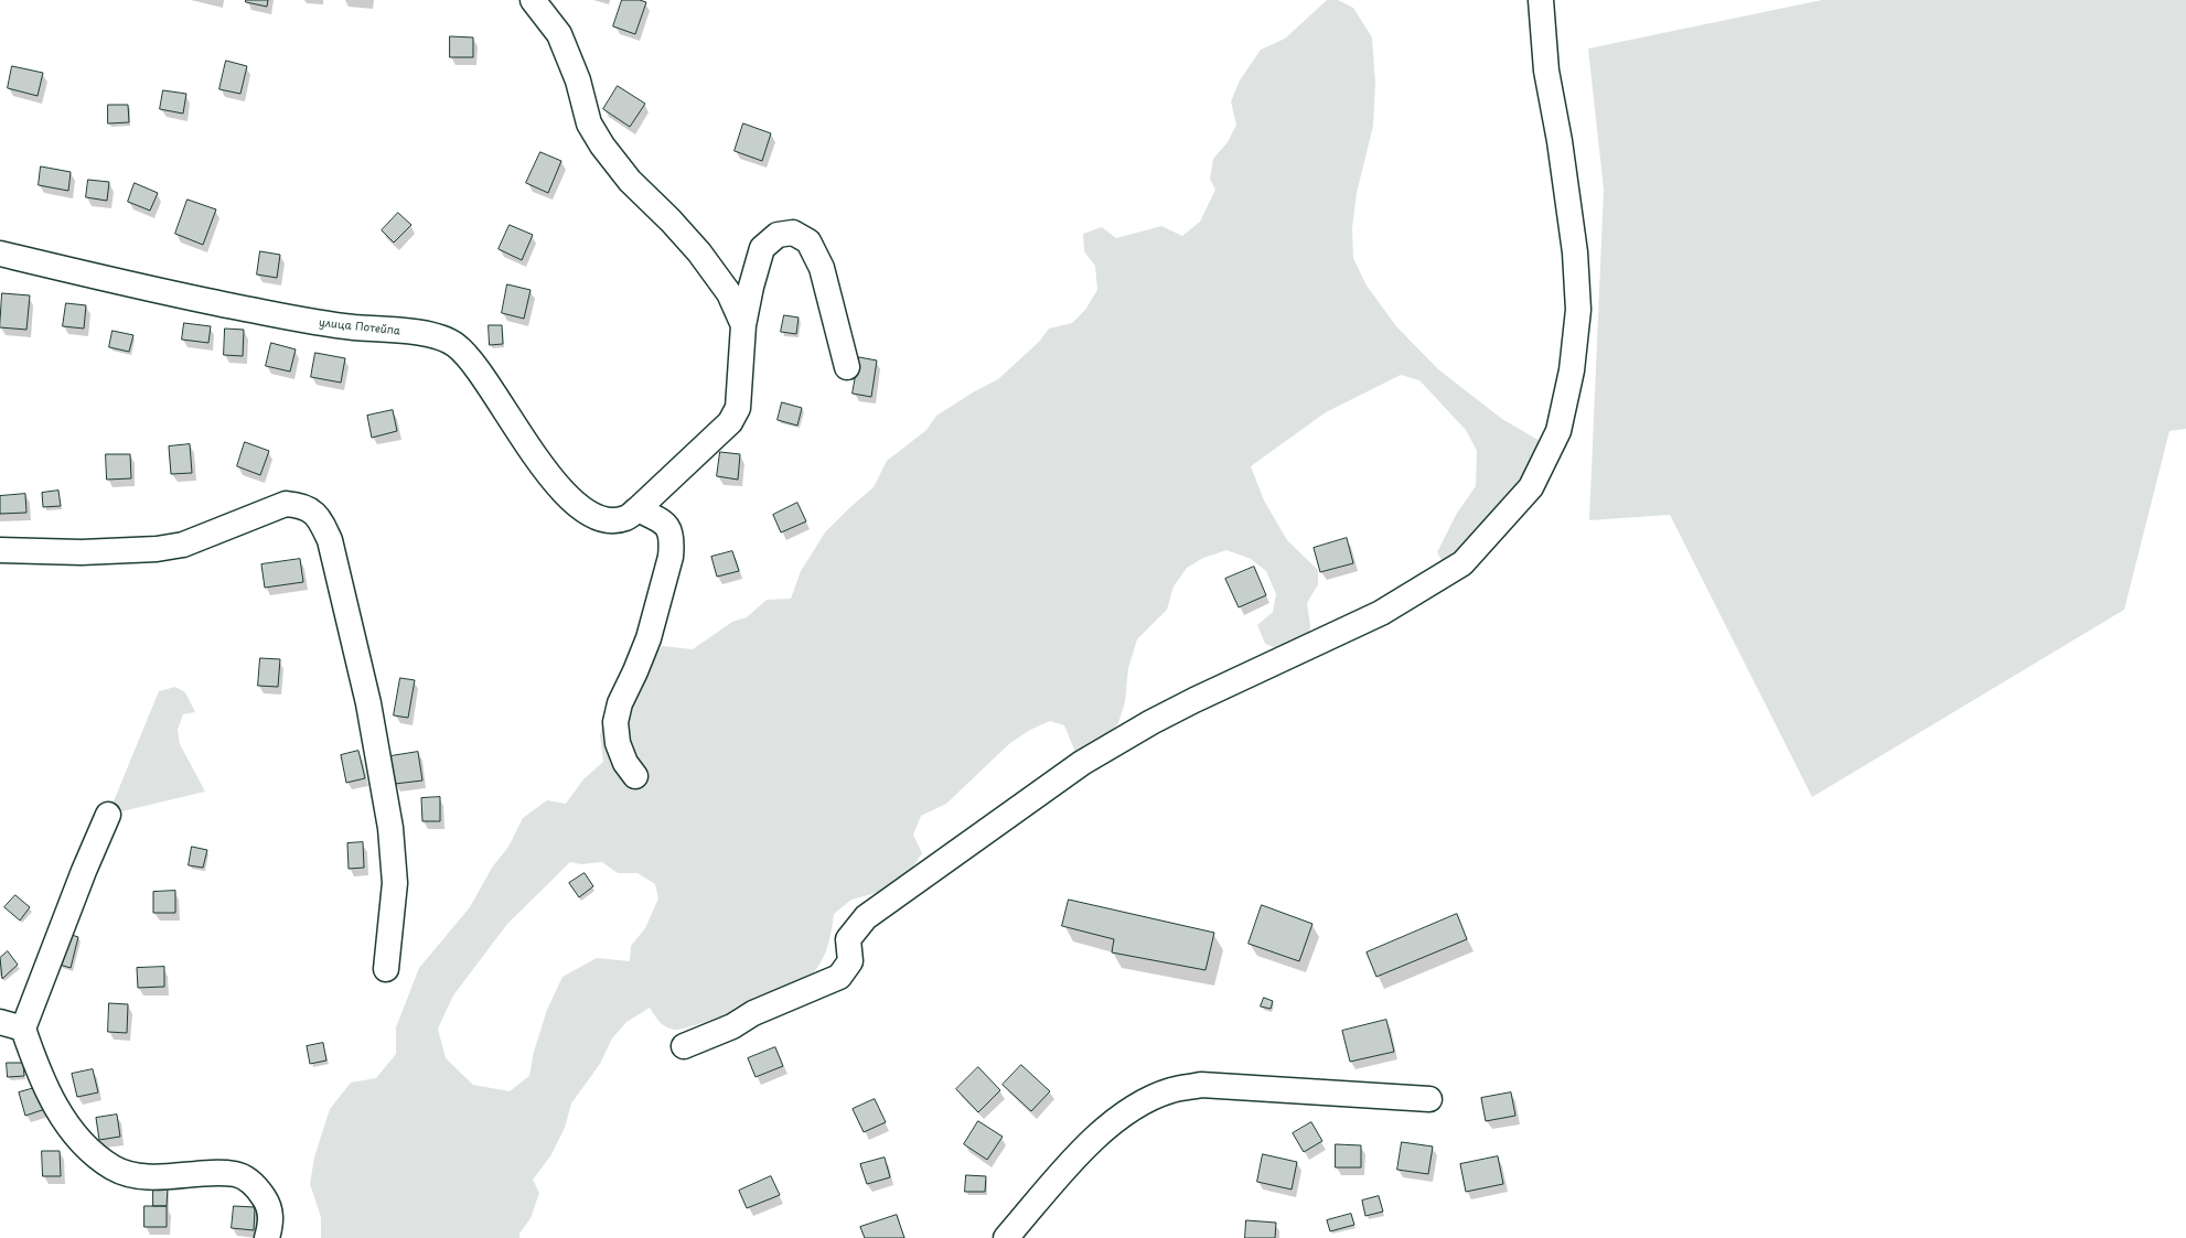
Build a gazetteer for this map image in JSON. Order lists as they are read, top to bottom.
{
  "streets": {
    "street": ["улица Потейпа"]
  }
}
